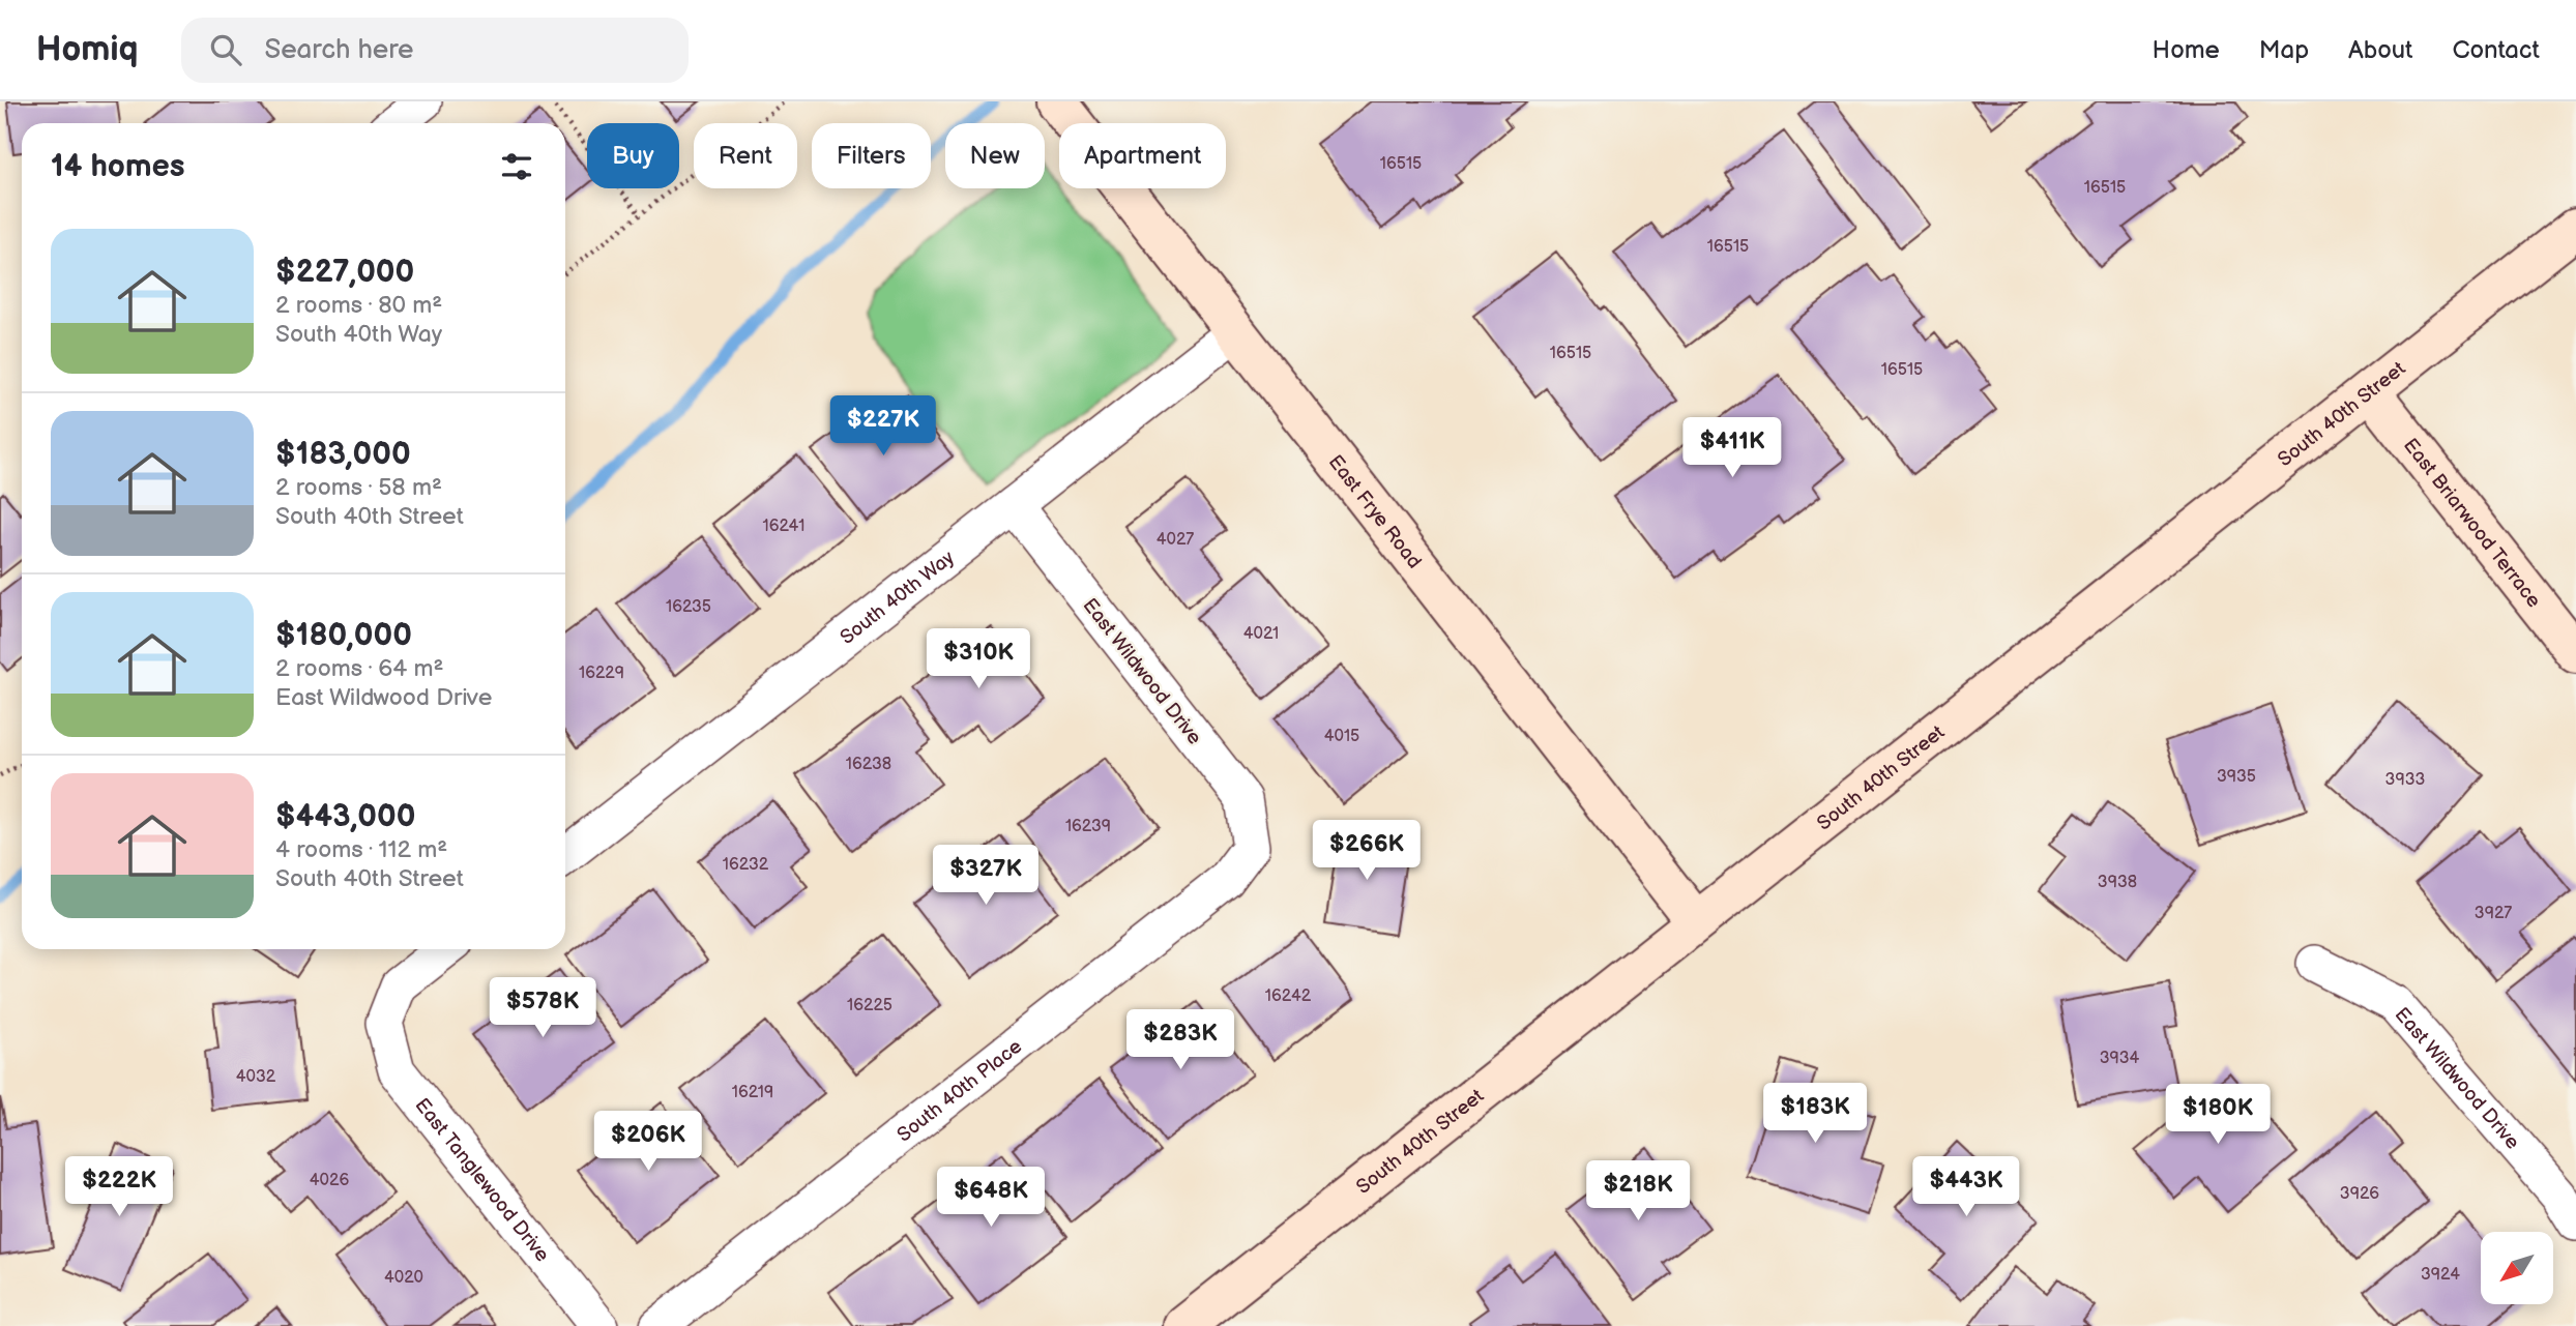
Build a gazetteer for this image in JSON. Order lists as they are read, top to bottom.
{
  "streets": {
    "main road": ["South 40th Street", "East Frye Road", "East Briarwood Terrace"],
    "street": [
      "South 40th Way",
      "East Wildwood Drive",
      "South 40th Place",
      "East Tanglewood Drive"
    ]
  },
  "crossings": [
    ["South 40th Street", "East Frye Road"],
    ["South 40th Street", "East Briarwood Terrace"],
    ["East Frye Road", "South 40th Way"],
    ["South 40th Way", "East Wildwood Drive"],
    ["East Wildwood Drive", "South 40th Place"]
  ],
  "house_numbers": [
    "16515",
    "16515",
    "16515",
    "16515",
    "16515",
    "16241",
    "4027",
    "16235",
    "4021",
    "16229",
    "4015",
    "16238",
    "3935",
    "3933",
    "16239",
    "16232",
    "3938",
    "3927",
    "16242",
    "16225",
    "3934",
    "4032",
    "16219",
    "4026",
    "3926",
    "3924",
    "4020"
  ],
  "north": "bottom left",
  "page": {
    "header": "Homiq",
    "search": "Search here",
    "nav": [
      "Home",
      "Map",
      "About",
      "Contact"
    ],
    "chip": [
      "Buy",
      "Rent",
      "Filters",
      "New",
      "Apartment"
    ],
    "heading": "14 homes",
    "list": [
      {
        "name": "$227,000",
        "note": "2 rooms · 80 m² · South 40th Way"
      },
      {
        "name": "$183,000",
        "note": "2 rooms · 58 m² · South 40th Street"
      },
      {
        "name": "$180,000",
        "note": "2 rooms · 64 m² · East Wildwood Drive"
      },
      {
        "name": "$443,000",
        "note": "4 rooms · 112 m² · South 40th Street"
      }
    ],
    "price": [
      "$227K",
      "$411K",
      "$310K",
      "$266K",
      "$327K",
      "$578K",
      "$283K",
      "$183K",
      "$180K",
      "$206K",
      "$222K",
      "$443K",
      "$218K",
      "$648K"
    ]
  }
}
